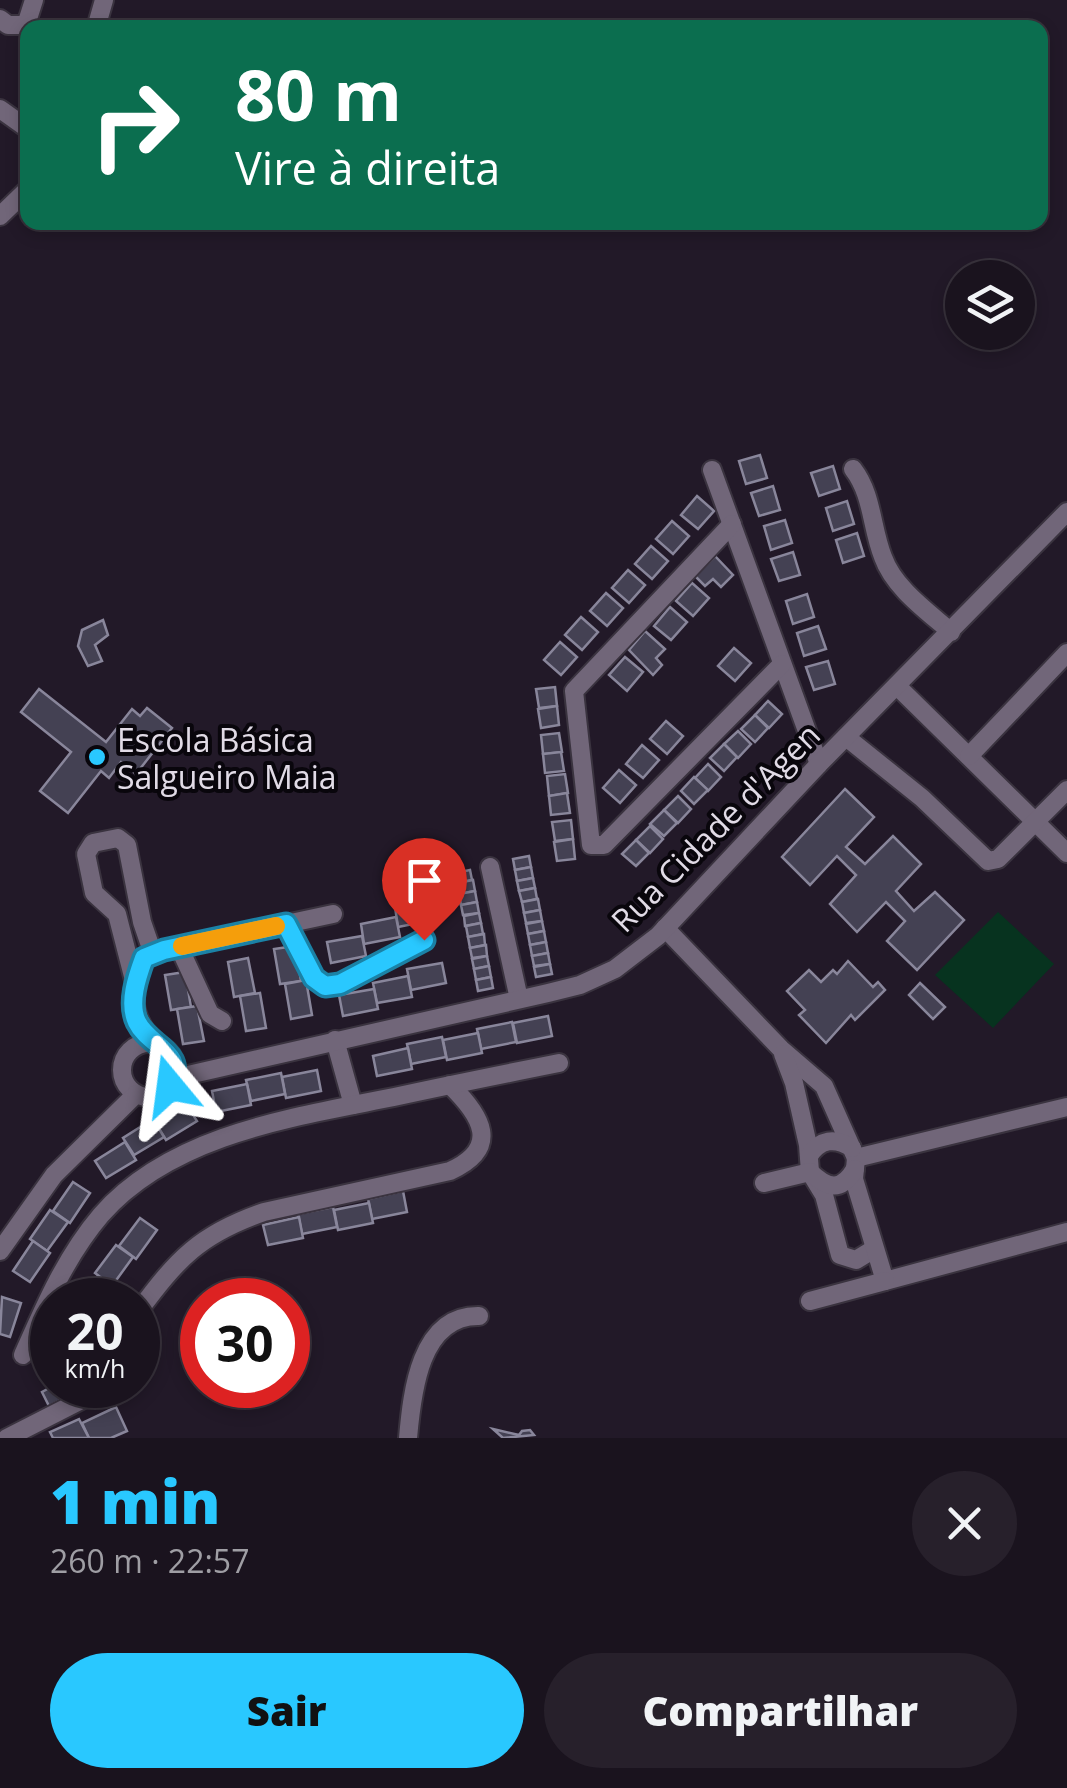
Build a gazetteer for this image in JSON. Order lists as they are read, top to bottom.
{
  "streets": {
    "street": ["Rua Cidade d'Agen"]
  },
  "places": ["Escola Básica Salgueiro Maia"],
  "page": {
    "turn": ["80 m", "Vire à direita"],
    "speed": "20 km/h",
    "limit": "30",
    "heading": ["1 min", "260 m · 22:57"],
    "buttons": ["Sair", "Compartilhar"]
  }
}
